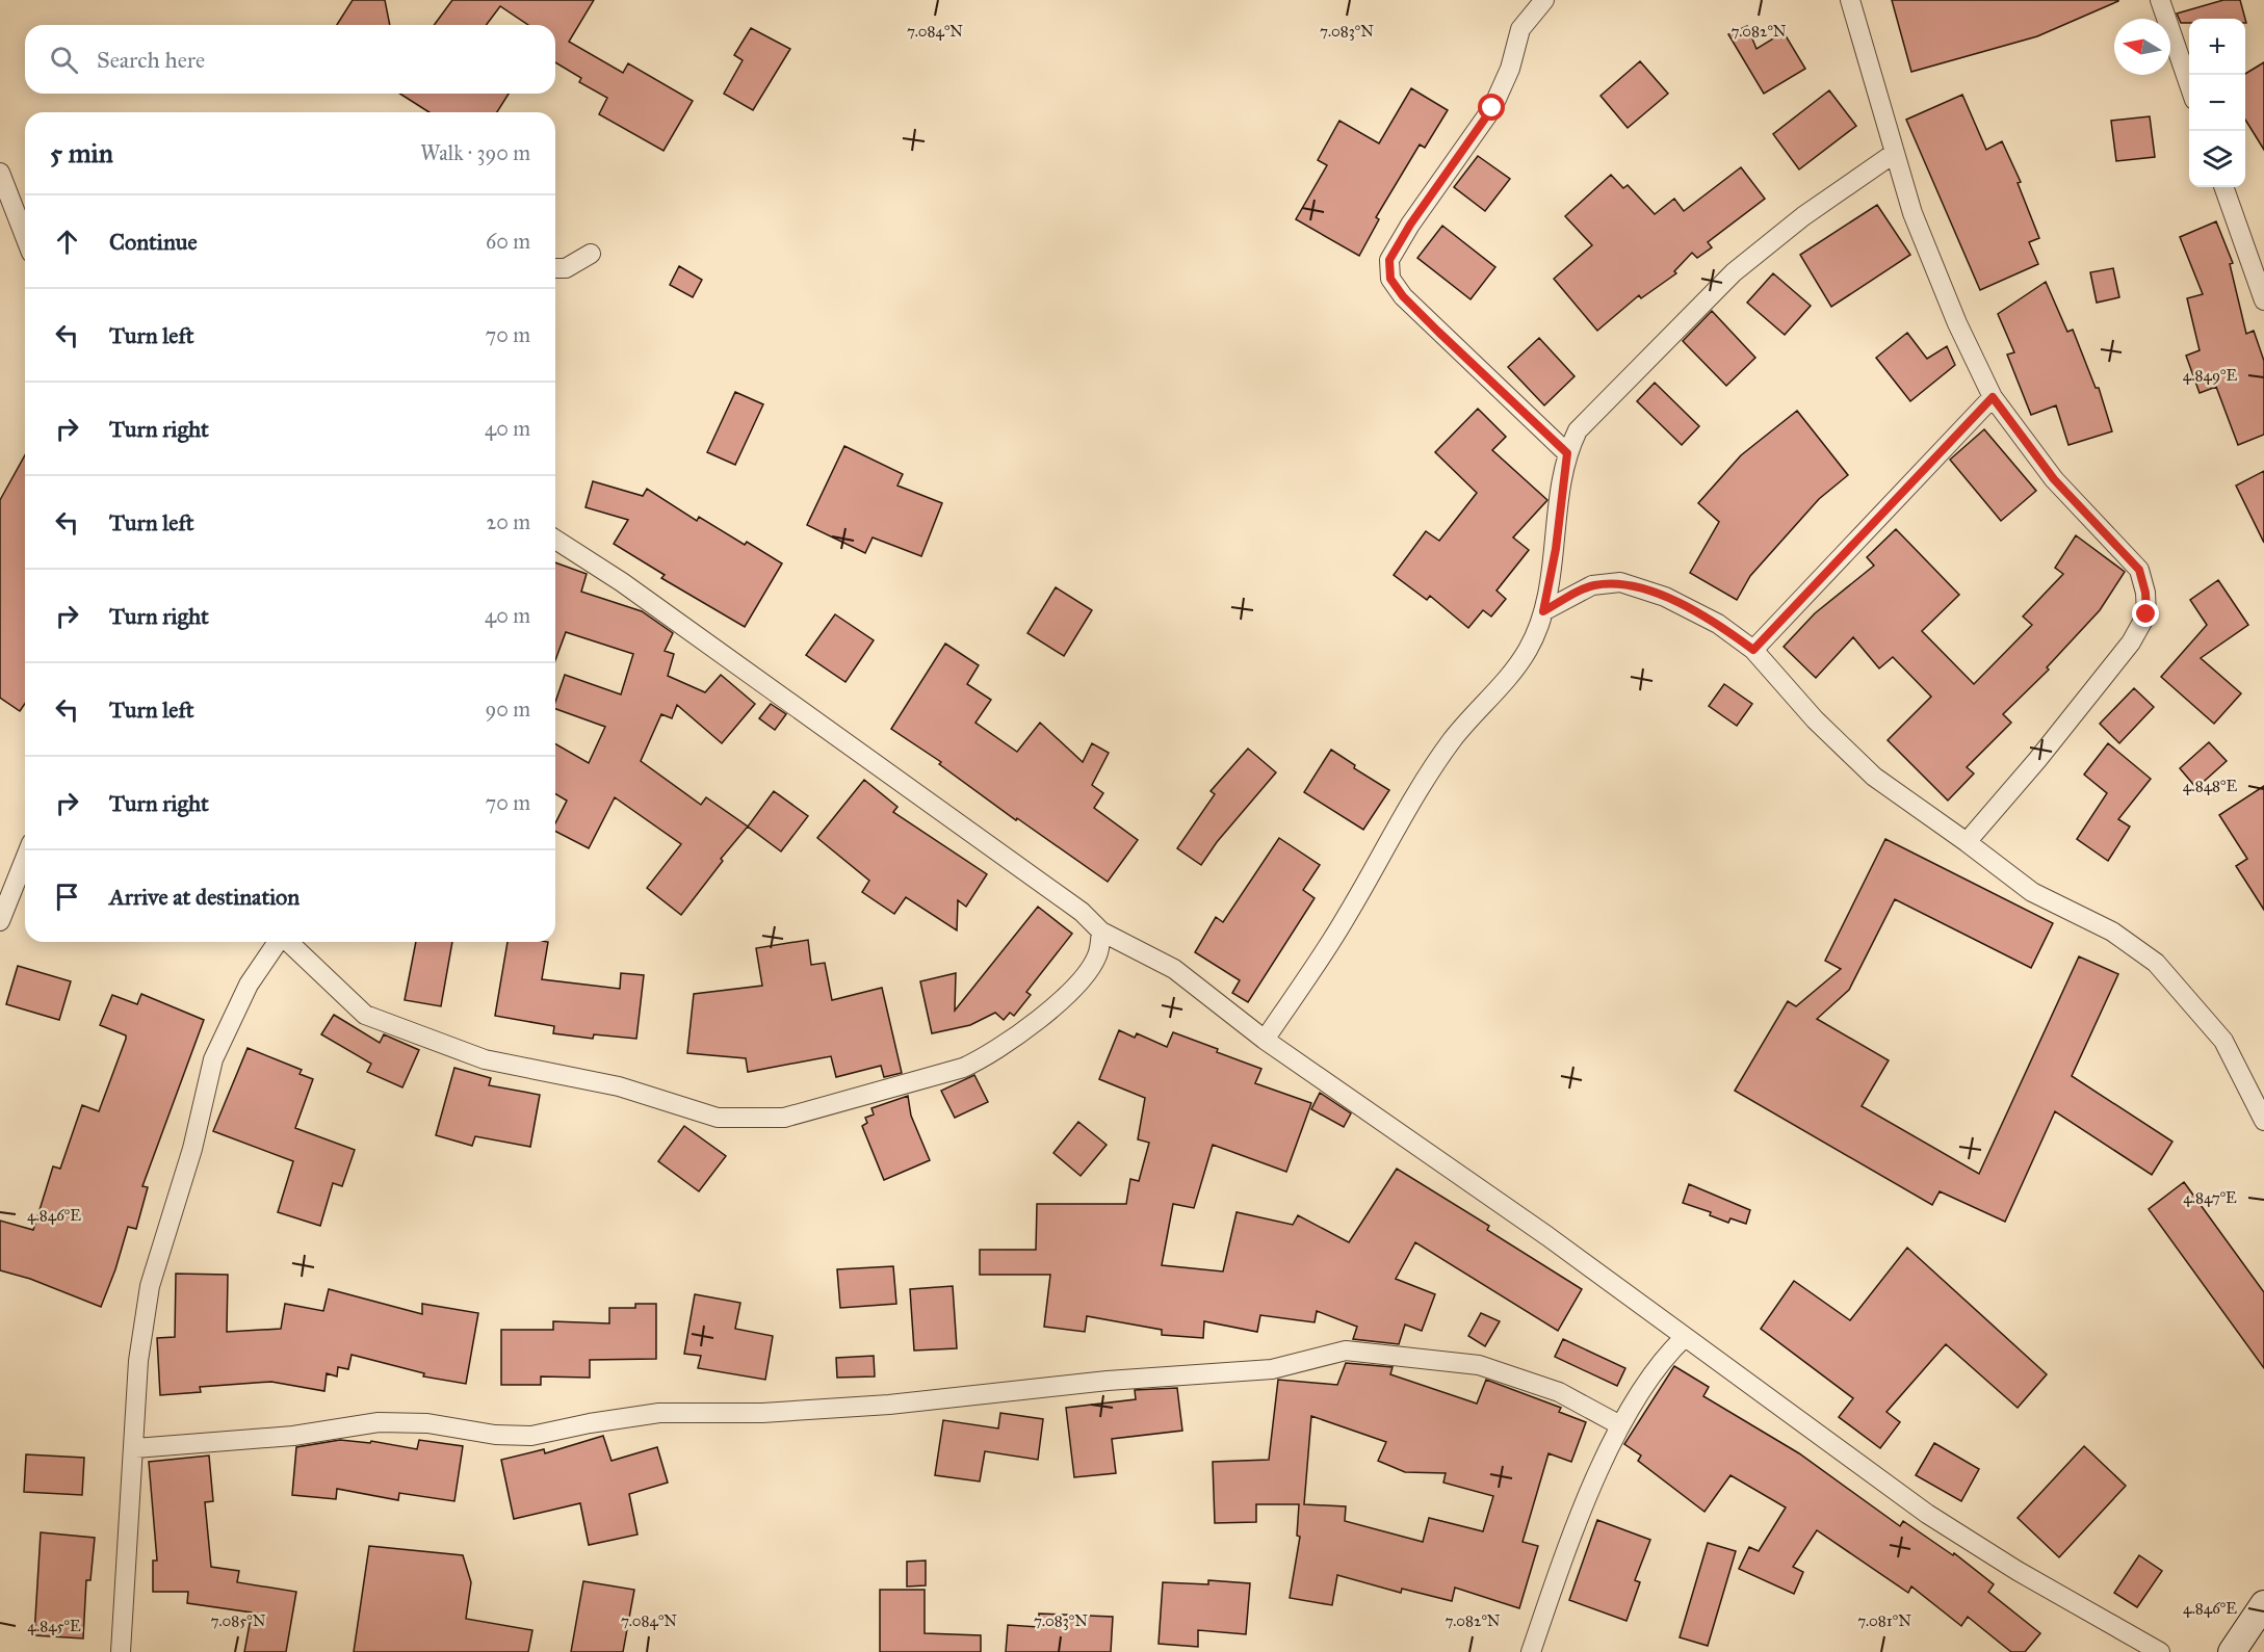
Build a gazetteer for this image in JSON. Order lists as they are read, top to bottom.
{
  "north": "left",
  "page": {
    "map_buttons": ["+", "−"],
    "search": "Search here",
    "heading": ["5 min", "Walk · 390 m"],
    "list": [
      ["Continue", "60 m"],
      ["Turn left", "70 m"],
      ["Turn right", "40 m"],
      ["Turn left", "20 m"],
      ["Turn right", "40 m"],
      ["Turn left", "90 m"],
      ["Turn right", "70 m"],
      "Arrive at destination"
    ]
  },
  "coordinates": [
    "7.084°N",
    "7.083°N",
    "7.082°N",
    "4.849°E",
    "4.848°E",
    "4.847°E",
    "4.846°E",
    "7.085°N",
    "7.081°N",
    "4.845°E"
  ]
}
